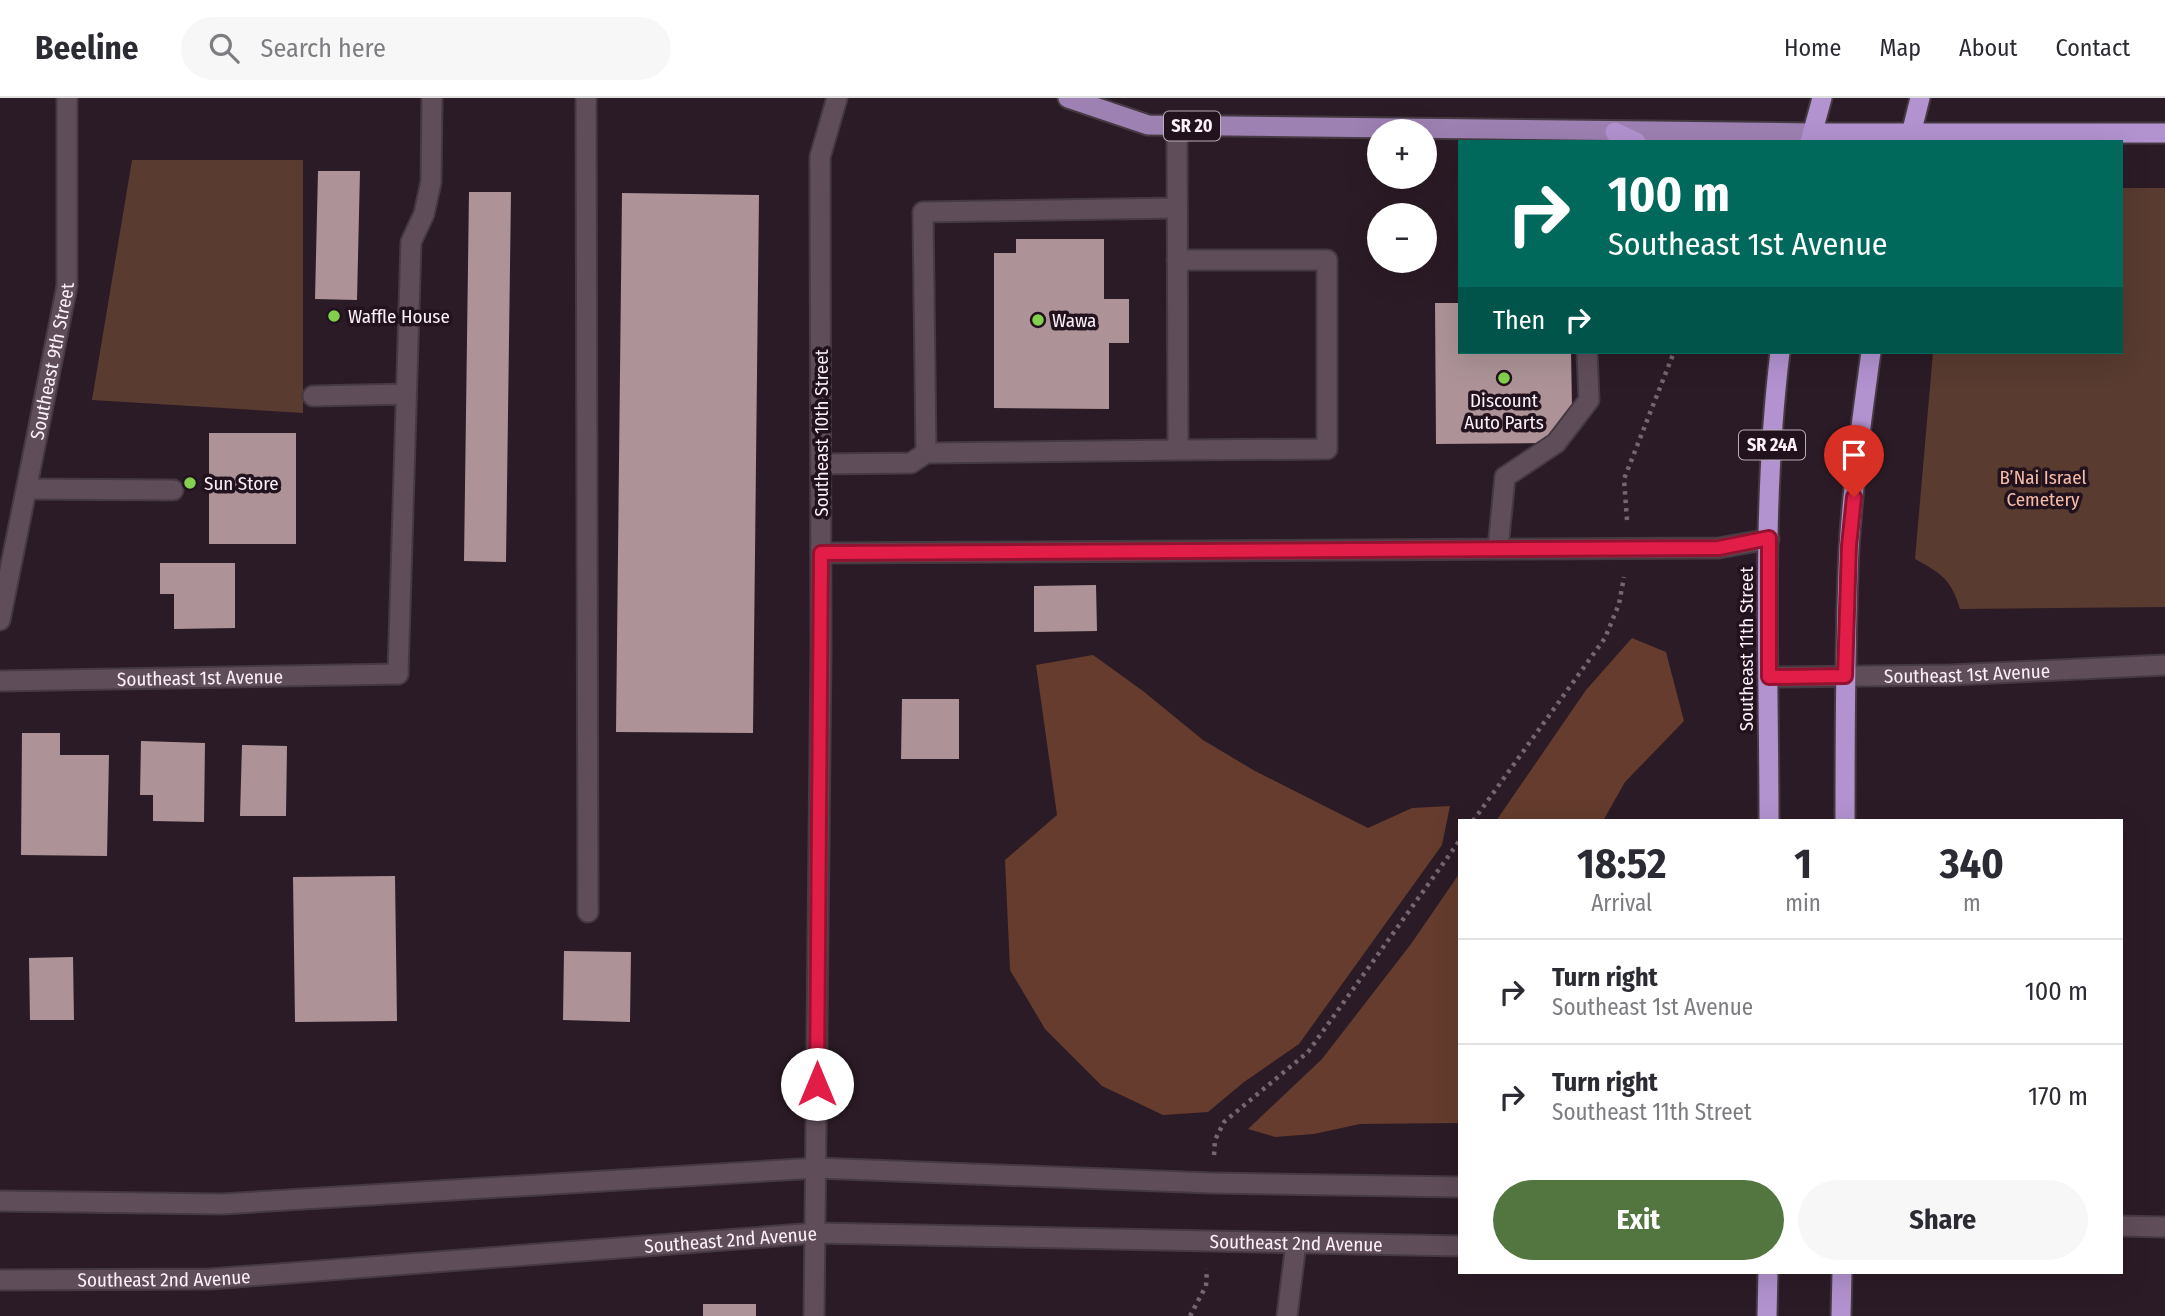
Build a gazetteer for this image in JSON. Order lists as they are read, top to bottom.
{
  "streets": {
    "highway": ["SR 20", "SR 24A", "Southeast 11th Street"],
    "street": [
      "Southeast 9th Street",
      "Southeast 10th Street",
      "Southeast 1st Avenue",
      "Southeast 2nd Avenue"
    ]
  },
  "crossings": [
    ["Southeast 10th Street", "Southeast 2nd Avenue"],
    ["Southeast 11th Street", "Southeast 1st Avenue"]
  ],
  "parks": ["B’Nai Israel Cemetery"],
  "places": [
    "Waffle House",
    "Wawa",
    "Discount Auto Parts",
    "Sun Store"
  ],
  "page": {
    "header": "Beeline",
    "search": "Search here",
    "nav": [
      "Home",
      "Map",
      "About",
      "Contact"
    ],
    "map_buttons": ["+", "−"],
    "turn": ["100 m", "Southeast 1st Avenue"],
    "then": "Then",
    "eta": [
      "18:52",
      "Arrival",
      "1",
      "min",
      "340",
      "m"
    ],
    "list": [
      {
        "name": "Turn right",
        "note": "Southeast 1st Avenue",
        "value": "100 m"
      },
      {
        "name": "Turn right",
        "note": "Southeast 11th Street",
        "value": "170 m"
      }
    ],
    "buttons": ["Exit", "Share"]
  }
}
